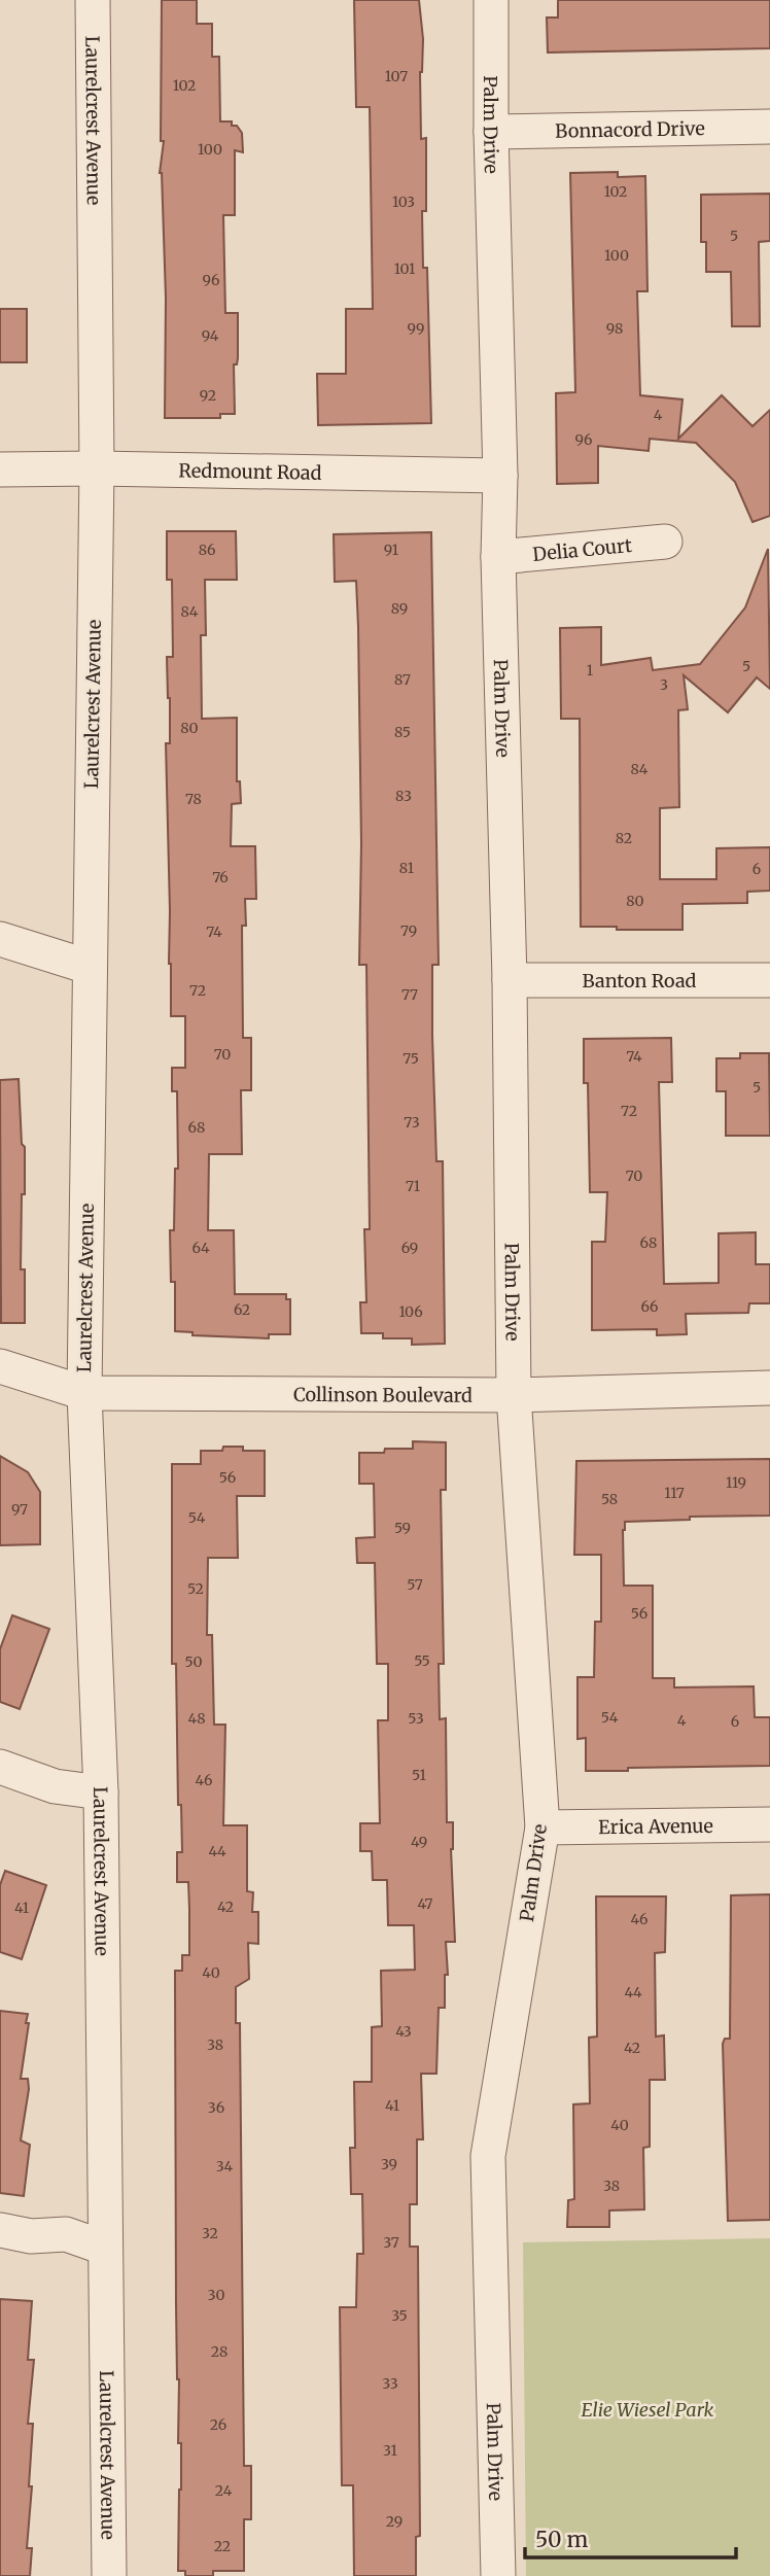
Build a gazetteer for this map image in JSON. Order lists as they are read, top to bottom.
{
  "streets": {
    "street": [
      "Laurelcrest Avenue",
      "Palm Drive",
      "Bonnacord Drive",
      "Redmount Road",
      "Delia Court",
      "Banton Road",
      "Collinson Boulevard",
      "Erica Avenue"
    ]
  },
  "crossings": [
    ["Laurelcrest Avenue", "Redmount Road"],
    ["Laurelcrest Avenue", "Collinson Boulevard"],
    ["Palm Drive", "Bonnacord Drive"],
    ["Palm Drive", "Redmount Road"],
    ["Palm Drive", "Delia Court"],
    ["Palm Drive", "Banton Road"],
    ["Palm Drive", "Collinson Boulevard"],
    ["Palm Drive", "Erica Avenue"]
  ],
  "parks": ["Elie Wiesel Park"],
  "house_numbers": [
    "107",
    "102",
    "100",
    "102",
    "103",
    "5",
    "100",
    "101",
    "96",
    "99",
    "98",
    "94",
    "92",
    "4",
    "96",
    "86",
    "91",
    "89",
    "84",
    "5",
    "1",
    "87",
    "3",
    "80",
    "85",
    "84",
    "83",
    "78",
    "82",
    "81",
    "6",
    "76",
    "80",
    "79",
    "74",
    "72",
    "77",
    "70",
    "74",
    "75",
    "5",
    "72",
    "73",
    "68",
    "70",
    "71",
    "68",
    "64",
    "69",
    "66",
    "62",
    "106",
    "56",
    "119",
    "117",
    "58",
    "97",
    "54",
    "59",
    "57",
    "52",
    "56",
    "55",
    "50",
    "54",
    "48",
    "53",
    "4",
    "6",
    "51",
    "46",
    "49",
    "44",
    "47",
    "42",
    "41",
    "46",
    "40",
    "44",
    "43",
    "38",
    "42",
    "41",
    "36",
    "40",
    "39",
    "34",
    "38",
    "32",
    "37",
    "30",
    "35",
    "28",
    "33",
    "26",
    "31",
    "24",
    "29",
    "22"
  ],
  "scale_bar": "50 m"
}
